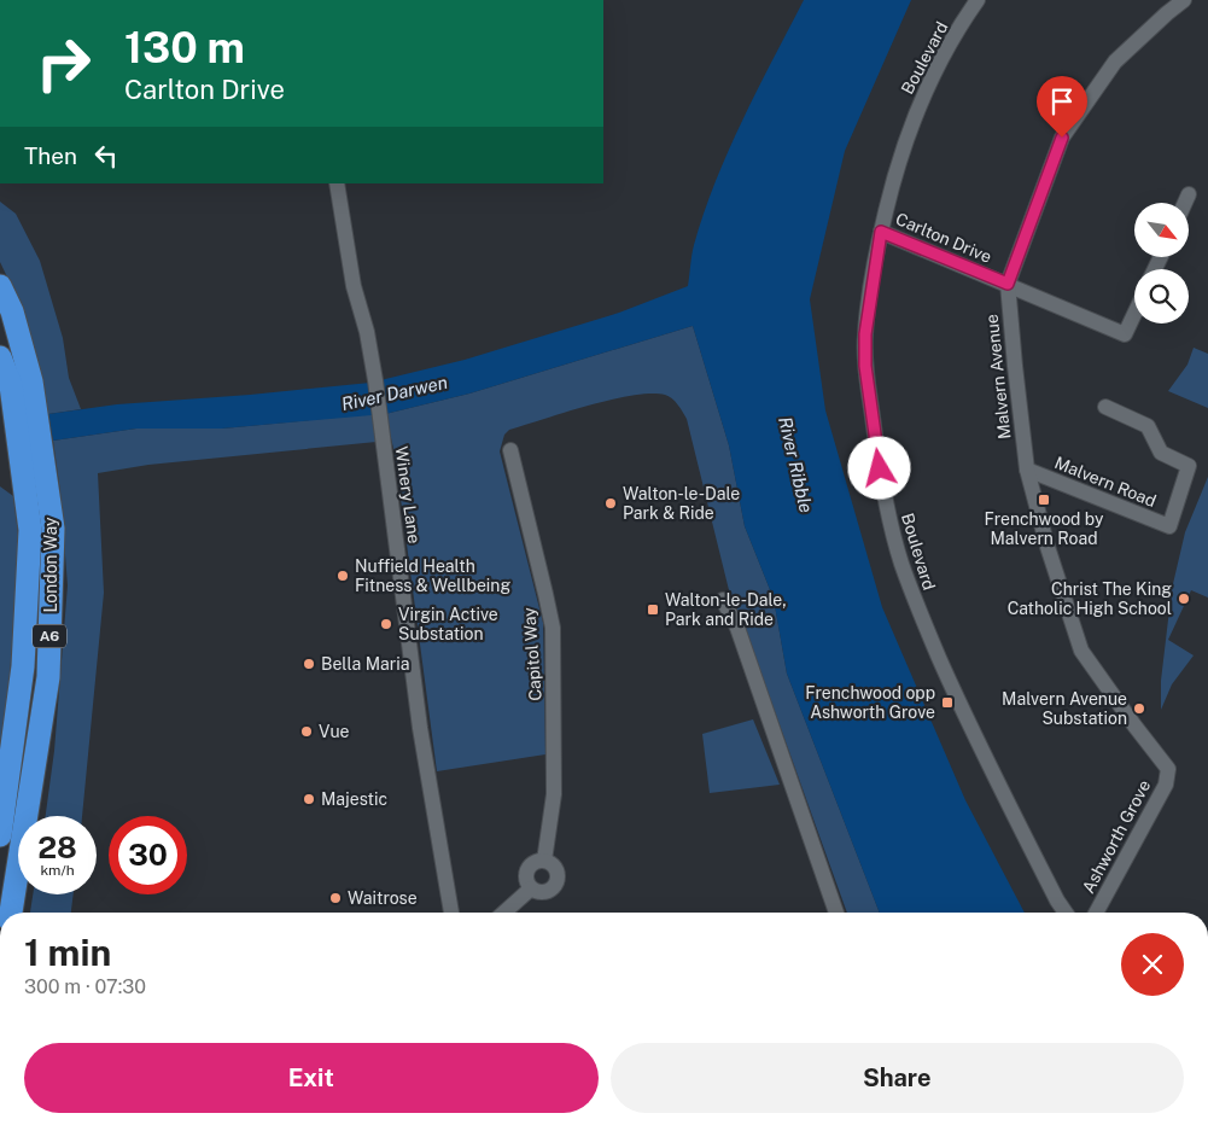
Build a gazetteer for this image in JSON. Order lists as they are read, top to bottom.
{
  "streets": {
    "highway": ["London Way", "A6"],
    "street": [
      "Boulevard",
      "Carlton Drive",
      "Malvern Avenue",
      "Malvern Road",
      "Winery Lane",
      "Capitol Way",
      "Ashworth Grove"
    ]
  },
  "crossings": [
    ["Boulevard", "Carlton Drive"],
    ["Carlton Drive", "Malvern Avenue"],
    ["Malvern Avenue", "Malvern Road"],
    ["Malvern Avenue", "Ashworth Grove"]
  ],
  "water": ["River Darwen", "River Ribble"],
  "places": {
    "transit": ["Frenchwood by Malvern Road", "Walton-le-Dale, Park and Ride", "Frenchwood opp Ashworth Grove"],
    "other": [
      "Walton-le-Dale Park & Ride",
      "Nuffield Health Fitness & Wellbeing",
      "Christ The King Catholic High School",
      "Virgin Active Substation",
      "Bella Maria",
      "Malvern Avenue Substation",
      "Vue",
      "Majestic",
      "Waitrose"
    ]
  },
  "north": "bottom right",
  "page": {
    "turn": ["130 m", "Carlton Drive"],
    "then": "Then",
    "speed": "28 km/h",
    "limit": "30",
    "heading": ["1 min", "300 m · 07:30"],
    "buttons": ["Exit", "Share"]
  }
}
